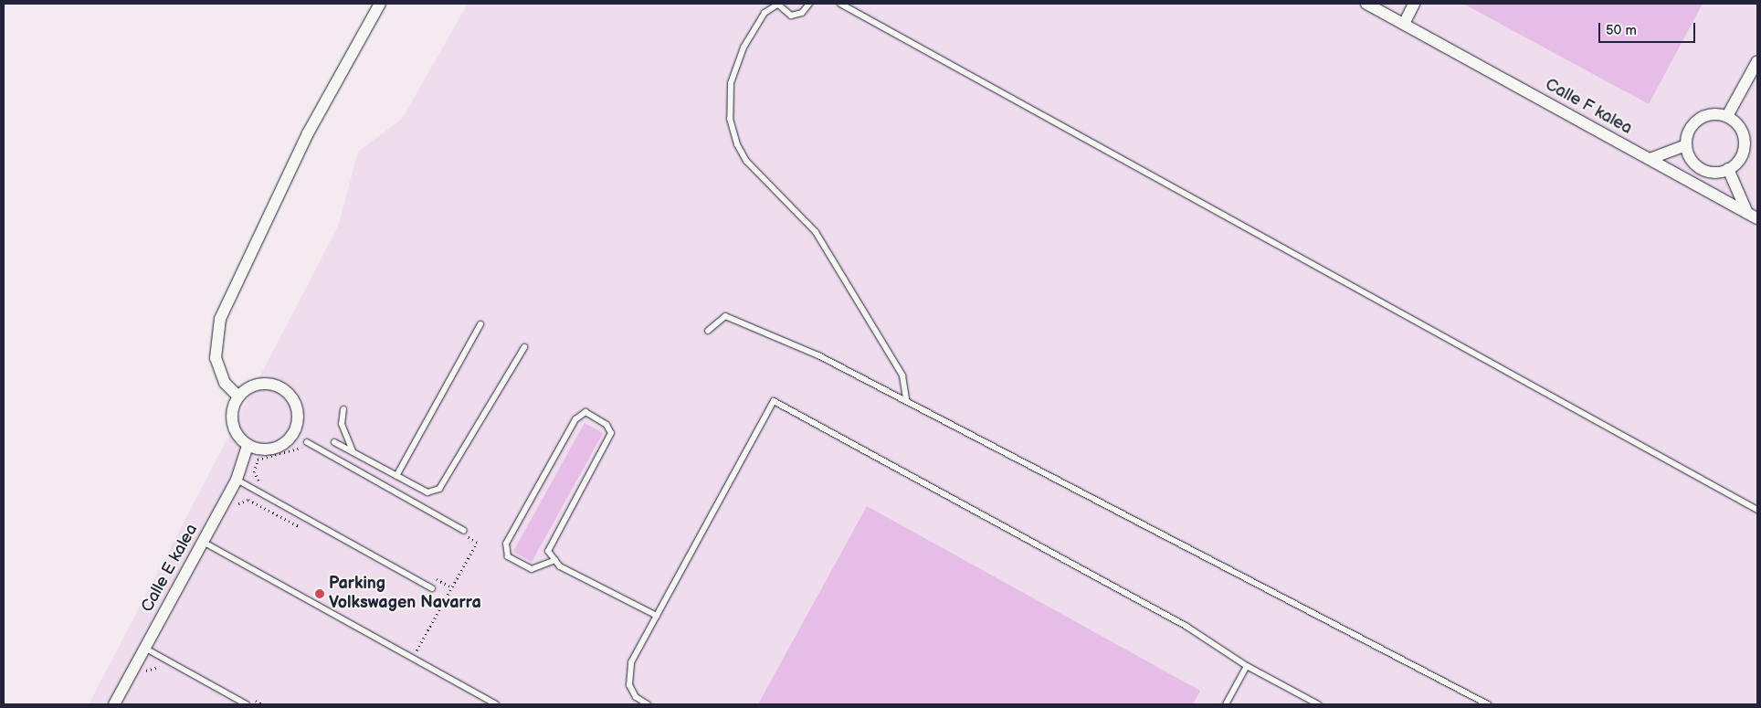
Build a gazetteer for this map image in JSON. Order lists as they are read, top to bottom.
{
  "streets": {
    "street": ["Calle F kalea", "Calle E kalea"]
  },
  "places": ["Parking Volkswagen Navarra"],
  "scale_bar": "50 m"
}
